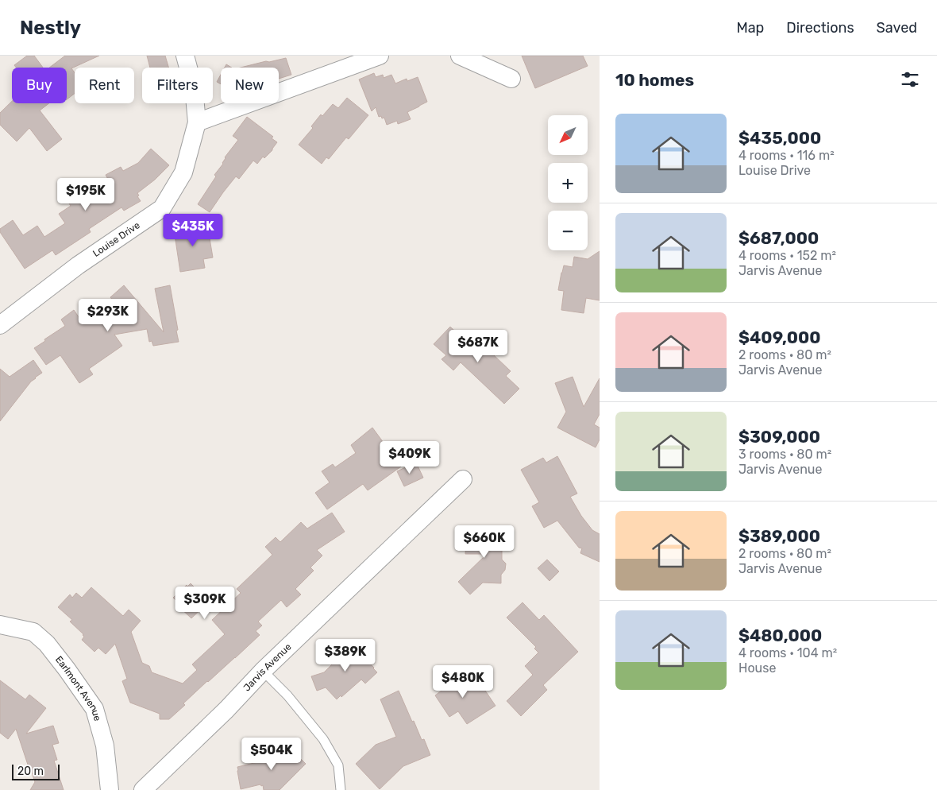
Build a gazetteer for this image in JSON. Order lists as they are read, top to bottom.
{
  "streets": {
    "street": ["Louise Drive", "Jarvis Avenue", "Earlmont Avenue"]
  },
  "scale_bar": "20 m",
  "north": "bottom left",
  "page": {
    "header": "Nestly",
    "nav": ["Map", "Directions", "Saved"],
    "heading": "10 homes",
    "chip": [
      "Buy",
      "Rent",
      "Filters",
      "New"
    ],
    "list": [
      {
        "name": "$435,000",
        "note": "4 rooms · 116 m² · Louise Drive"
      },
      {
        "name": "$687,000",
        "note": "4 rooms · 152 m² · Jarvis Avenue"
      },
      {
        "name": "$409,000",
        "note": "2 rooms · 80 m² · Jarvis Avenue"
      },
      {
        "name": "$309,000",
        "note": "3 rooms · 80 m² · Jarvis Avenue"
      },
      {
        "name": "$389,000",
        "note": "2 rooms · 80 m² · Jarvis Avenue"
      },
      {
        "name": "$480,000",
        "note": "4 rooms · 104 m² · House"
      }
    ],
    "map_buttons": ["+", "−"],
    "price": [
      "$195K",
      "$435K",
      "$293K",
      "$687K",
      "$409K",
      "$660K",
      "$309K",
      "$389K",
      "$480K",
      "$504K"
    ],
    "scale": "20 m"
  }
}
